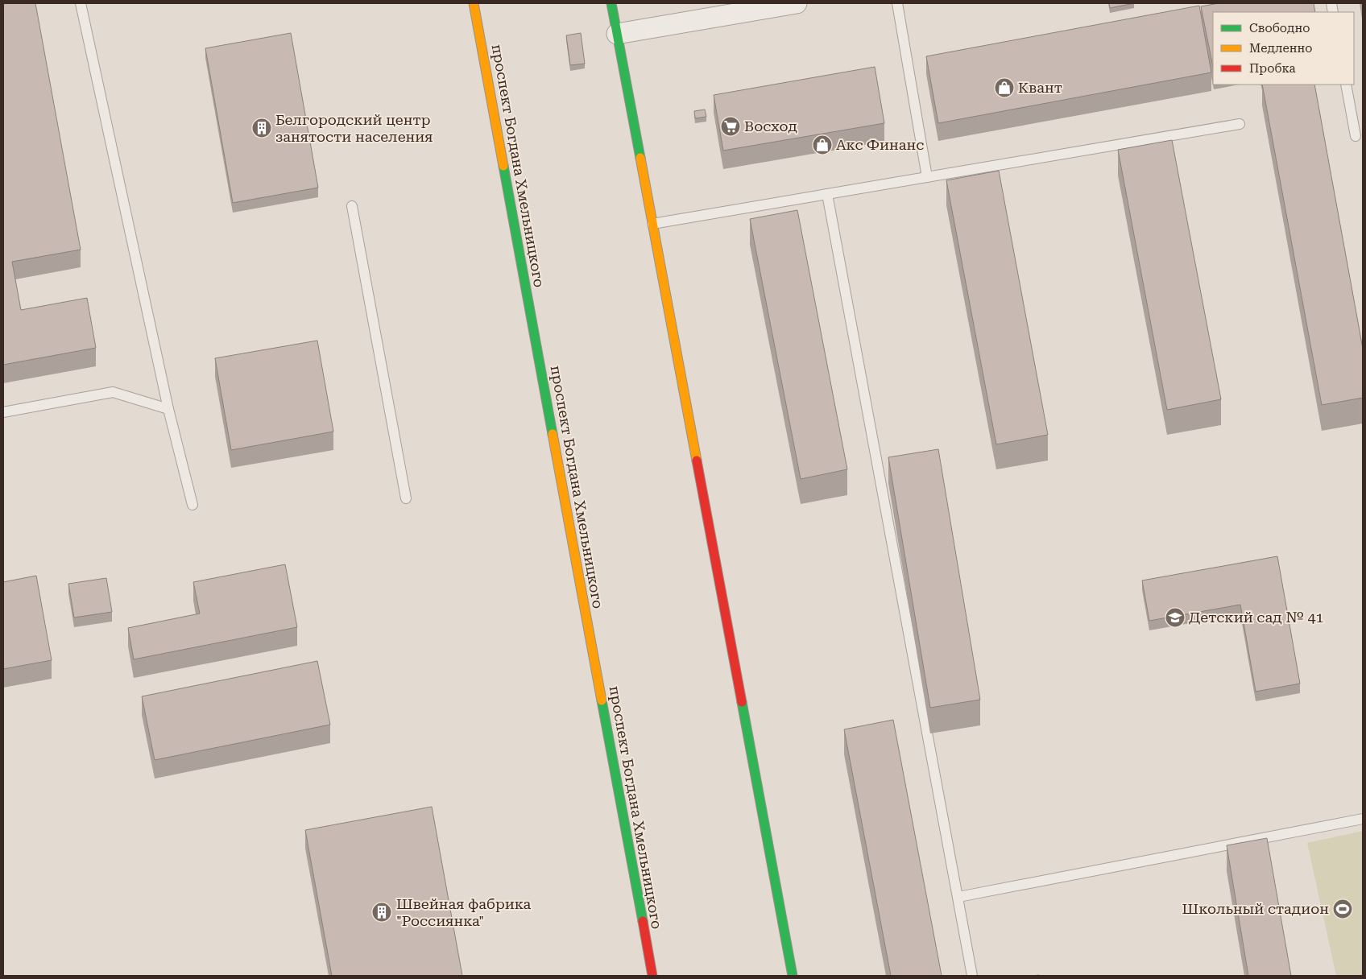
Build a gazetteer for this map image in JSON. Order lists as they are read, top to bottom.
{
  "streets": {
    "street": ["проспект Богдана Хмельницкого"]
  },
  "places": {
    "shop": ["Квант", "Акс Финанс"],
    "supermarket": ["Восход"],
    "building": ["Белгородский центр занятости населения", "Швейная фабрика \"Россиянка\""],
    "school or university": ["Детский сад № 41"],
    "sports": ["Школьный стадион"]
  },
  "legend": ["Свободно", "Медленно", "Пробка"]
}
